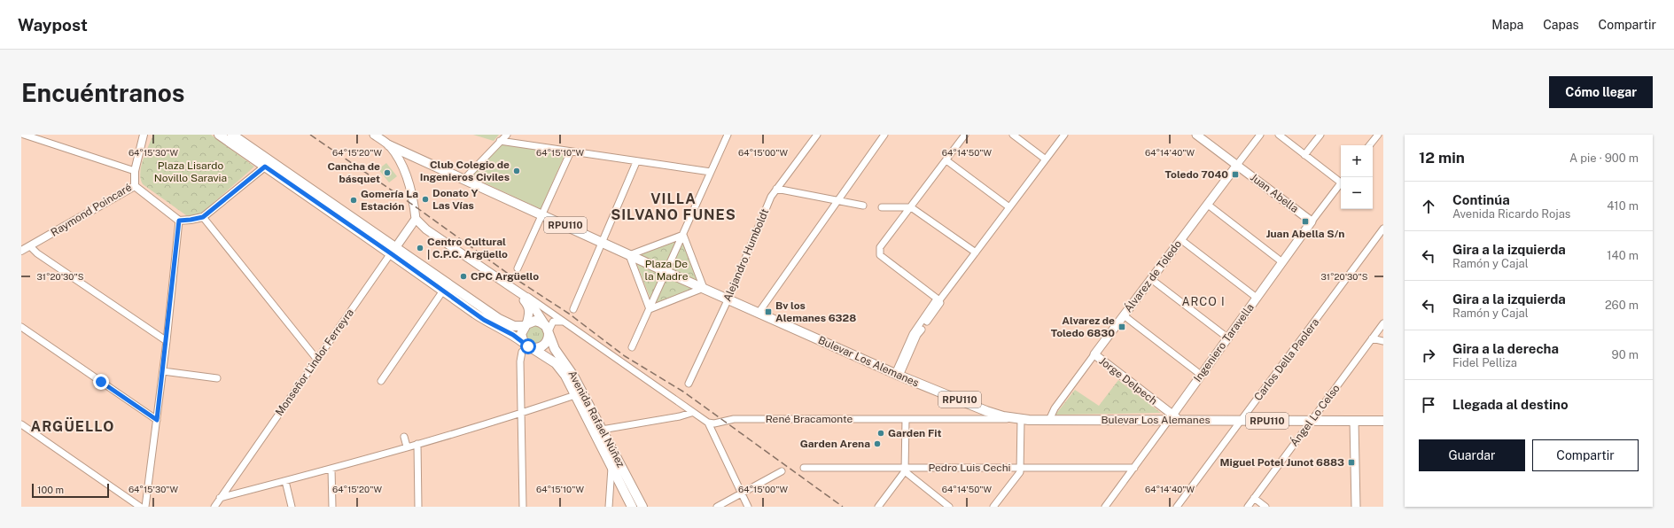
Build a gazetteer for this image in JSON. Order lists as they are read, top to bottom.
{
  "streets": {
    "main road": [
      "Juan Abella",
      "RPU110",
      "Álvarez de Toledo",
      "Ingeniero Taravella",
      "Bulevar Los Alemanes",
      "Monseñor Lindor Ferreyra",
      "Jorge Delpech",
      "Avenida Rafael Núñez"
    ],
    "street": [
      "Raymond Poincaré",
      "Alejandro Humboldt",
      "Carlos Della Paolera",
      "Ángel Lo Celso",
      "René Bracamonte",
      "Pedro Luis Cechi"
    ]
  },
  "crossings": [
    ["Juan Abella", "Álvarez de Toledo"],
    ["Juan Abella", "Ingeniero Taravella"],
    ["Alejandro Humboldt", "Bulevar Los Alemanes"],
    ["Álvarez de Toledo", "Bulevar Los Alemanes"],
    ["Álvarez de Toledo", "Jorge Delpech"],
    ["Ingeniero Taravella", "Bulevar Los Alemanes"],
    ["Ingeniero Taravella", "Jorge Delpech"],
    ["Ingeniero Taravella", "Pedro Luis Cechi"],
    ["Carlos Della Paolera", "Bulevar Los Alemanes"],
    ["Bulevar Los Alemanes", "Jorge Delpech"],
    ["Bulevar Los Alemanes", "Ángel Lo Celso"],
    ["Bulevar Los Alemanes", "René Bracamonte"],
    ["Monseñor Lindor Ferreyra", "Avenida Rafael Núñez"]
  ],
  "districts": ["VILLA SILVANO FUNES", "ARCO I", "ARGÜELLO"],
  "parks": ["Plaza Lisardo Novillo Saravia", "Plaza De la Madre"],
  "places": {
    "other": [
      "Club Colegio de Ingenieros Civiles",
      "Cancha de básquet",
      "Donato Y Las Vías",
      "Gomería La Estación",
      "Centro Cultural | C.P.C. Argüello",
      "CPC Argüello",
      "Garden Fit",
      "Garden Arena"
    ],
    "transit": [
      "Toledo 7040",
      "Juan Abella S/n",
      "Bv los Alemanes 6328",
      "Alvarez de Toledo 6830",
      "Miguel Potel Junot 6883"
    ]
  },
  "scale_bar": "100 m",
  "page": {
    "header": "Waypost",
    "nav": ["Mapa", "Capas", "Compartir"],
    "buttons": [
      "Cómo llegar",
      ["Guardar", "Compartir"]
    ],
    "title": "Encuéntranos",
    "heading": ["12 min", "A pie · 900 m"],
    "map_buttons": ["+", "−"],
    "list": [
      ["Continúa", "Avenida Ricardo Rojas", "410 m"],
      ["Gira a la izquierda", "Ramón y Cajal", "140 m"],
      ["Gira a la izquierda", "Ramón y Cajal", "260 m"],
      ["Gira a la derecha", "Fidel Pelliza", "90 m"],
      "Llegada al destino"
    ],
    "scale": "100 m"
  },
  "coordinates": [
    "64°15'30\"W",
    "64°15'20\"W",
    "64°15'10\"W",
    "64°15'00\"W",
    "64°14'50\"W",
    "64°14'40\"W",
    "31°20'30\"S"
  ]
}
